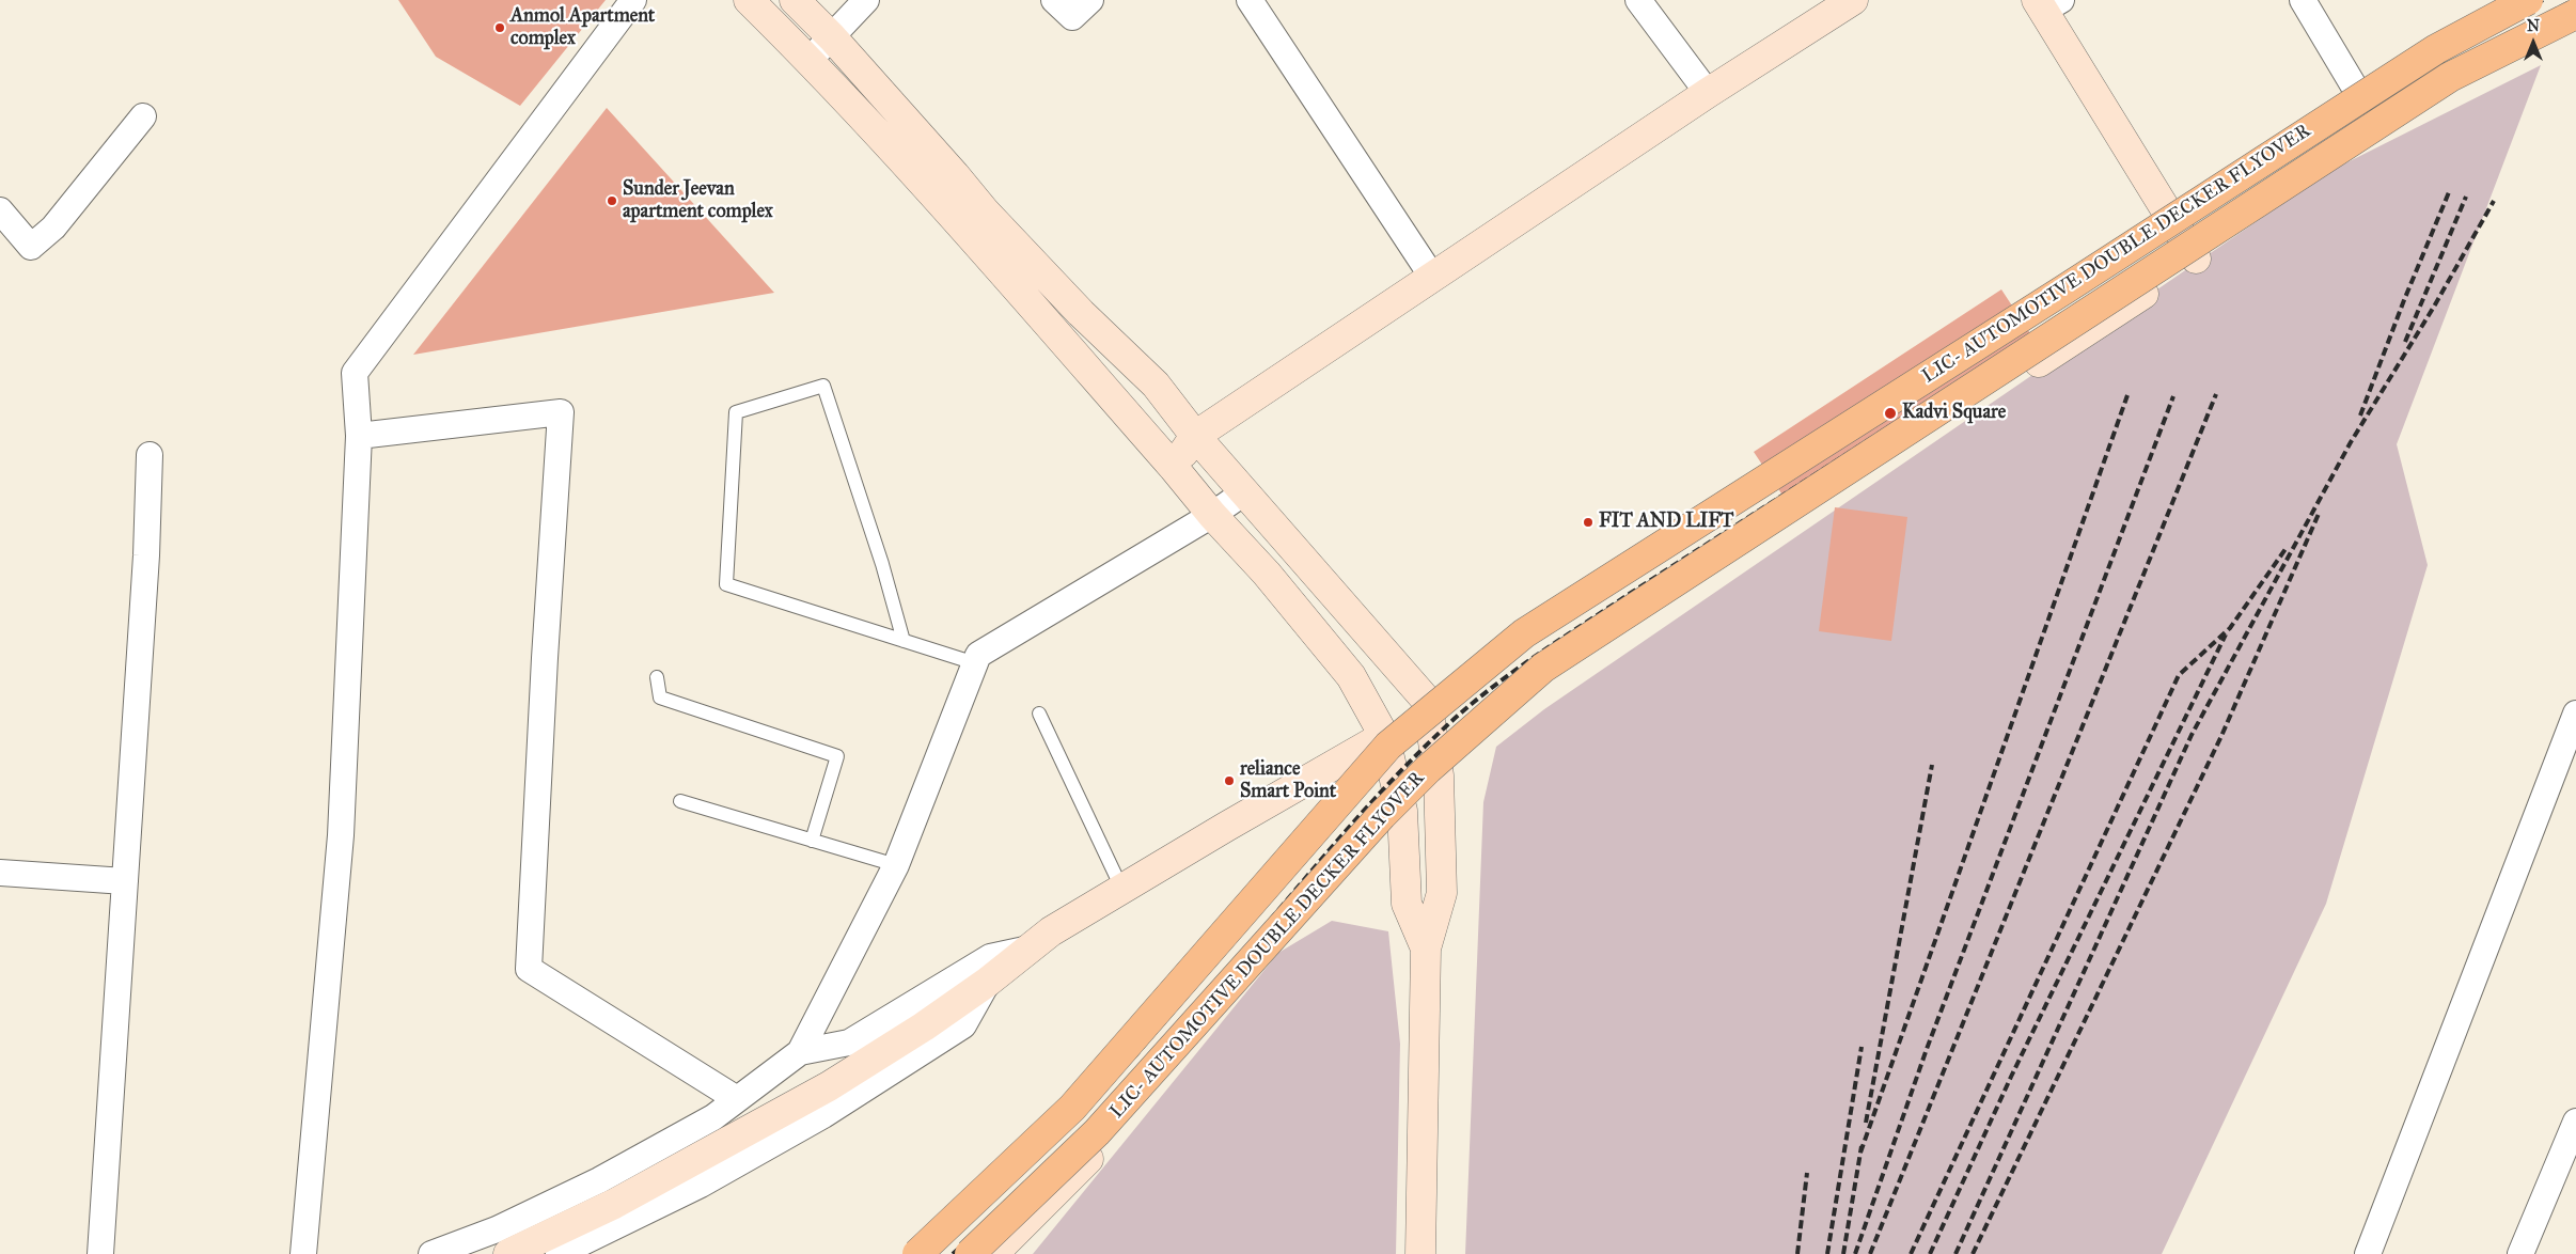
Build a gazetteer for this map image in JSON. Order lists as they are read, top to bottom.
{
  "streets": {
    "main road": ["LIC- AUTOMOTIVE DOUBLE DECKER FLYOVER"]
  },
  "places": [
    "Anmol Apartment complex",
    "Sunder Jeevan apartment complex",
    "Kadvi Square",
    "FIT AND LIFT",
    "reliance Smart Point"
  ],
  "north": "top"
}
